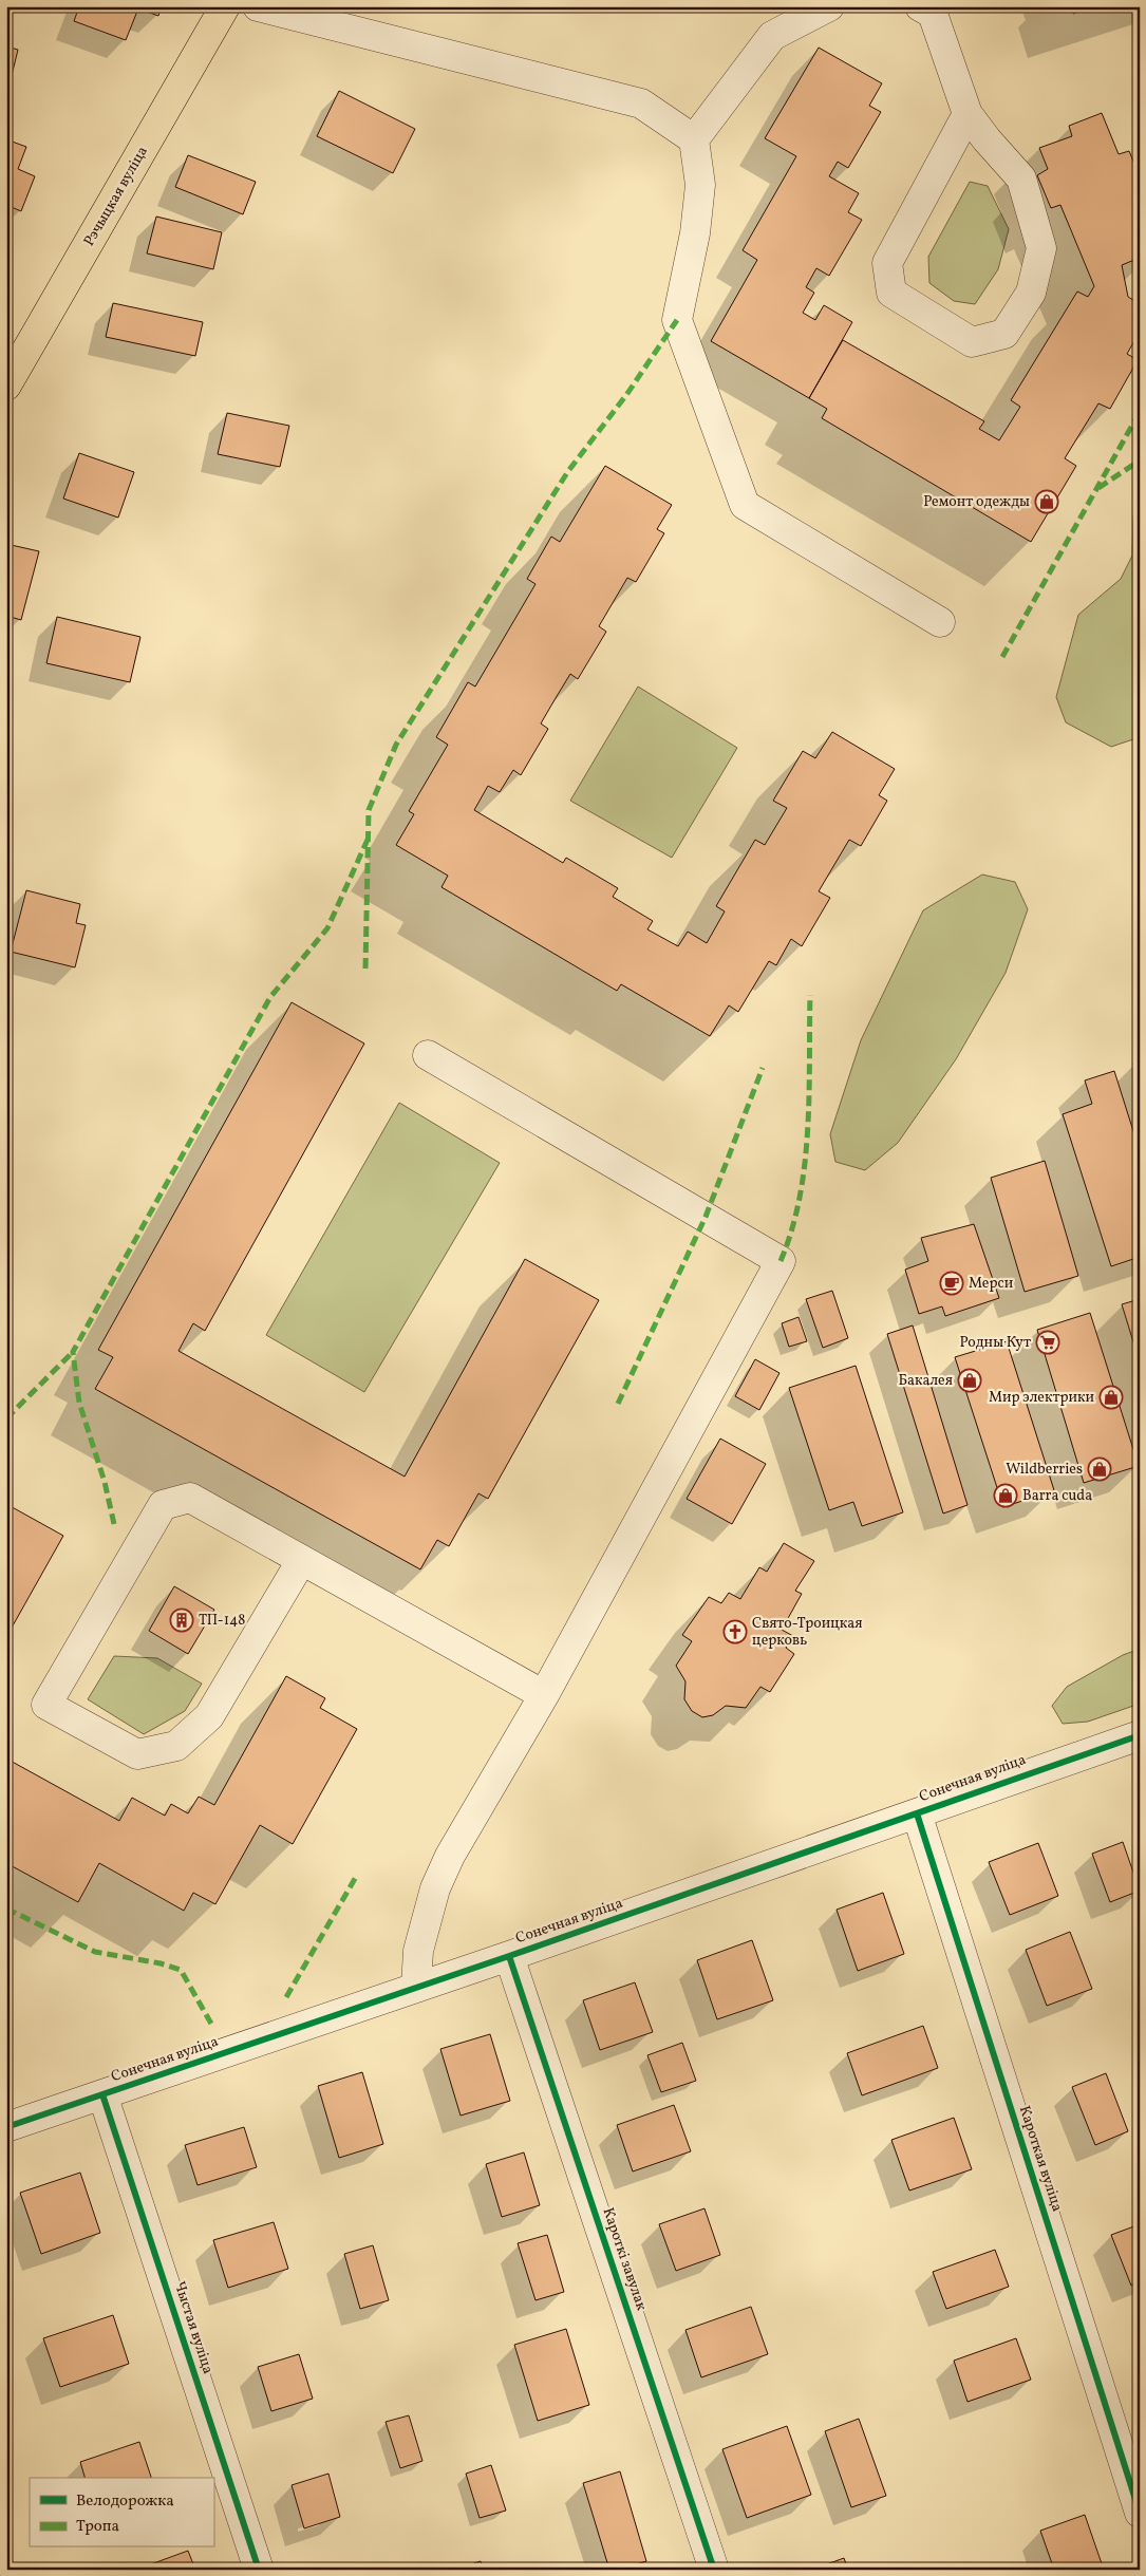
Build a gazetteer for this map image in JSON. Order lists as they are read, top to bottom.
{
  "streets": {
    "main road": ["Рэчыцкая вуліца"],
    "street": [
      "Сонечная вуліца",
      "Кароткая вуліца",
      "Кароткі завулак",
      "Чыстая вуліца"
    ]
  },
  "crossings": [
    ["Сонечная вуліца", "Кароткая вуліца"],
    ["Сонечная вуліца", "Кароткі завулак"],
    ["Сонечная вуліца", "Чыстая вуліца"]
  ],
  "places": {
    "shop": [
      "Ремонт одежды",
      "Бакалея",
      "Мир электрики",
      "Wildberries",
      "Barra cuda"
    ],
    "cafe": ["Мерси"],
    "supermarket": ["Родны Кут"],
    "building": ["ТП-148"],
    "church": ["Свято-Троицкая церковь"]
  },
  "legend": ["Велодорожка", "Тропа"]
}
